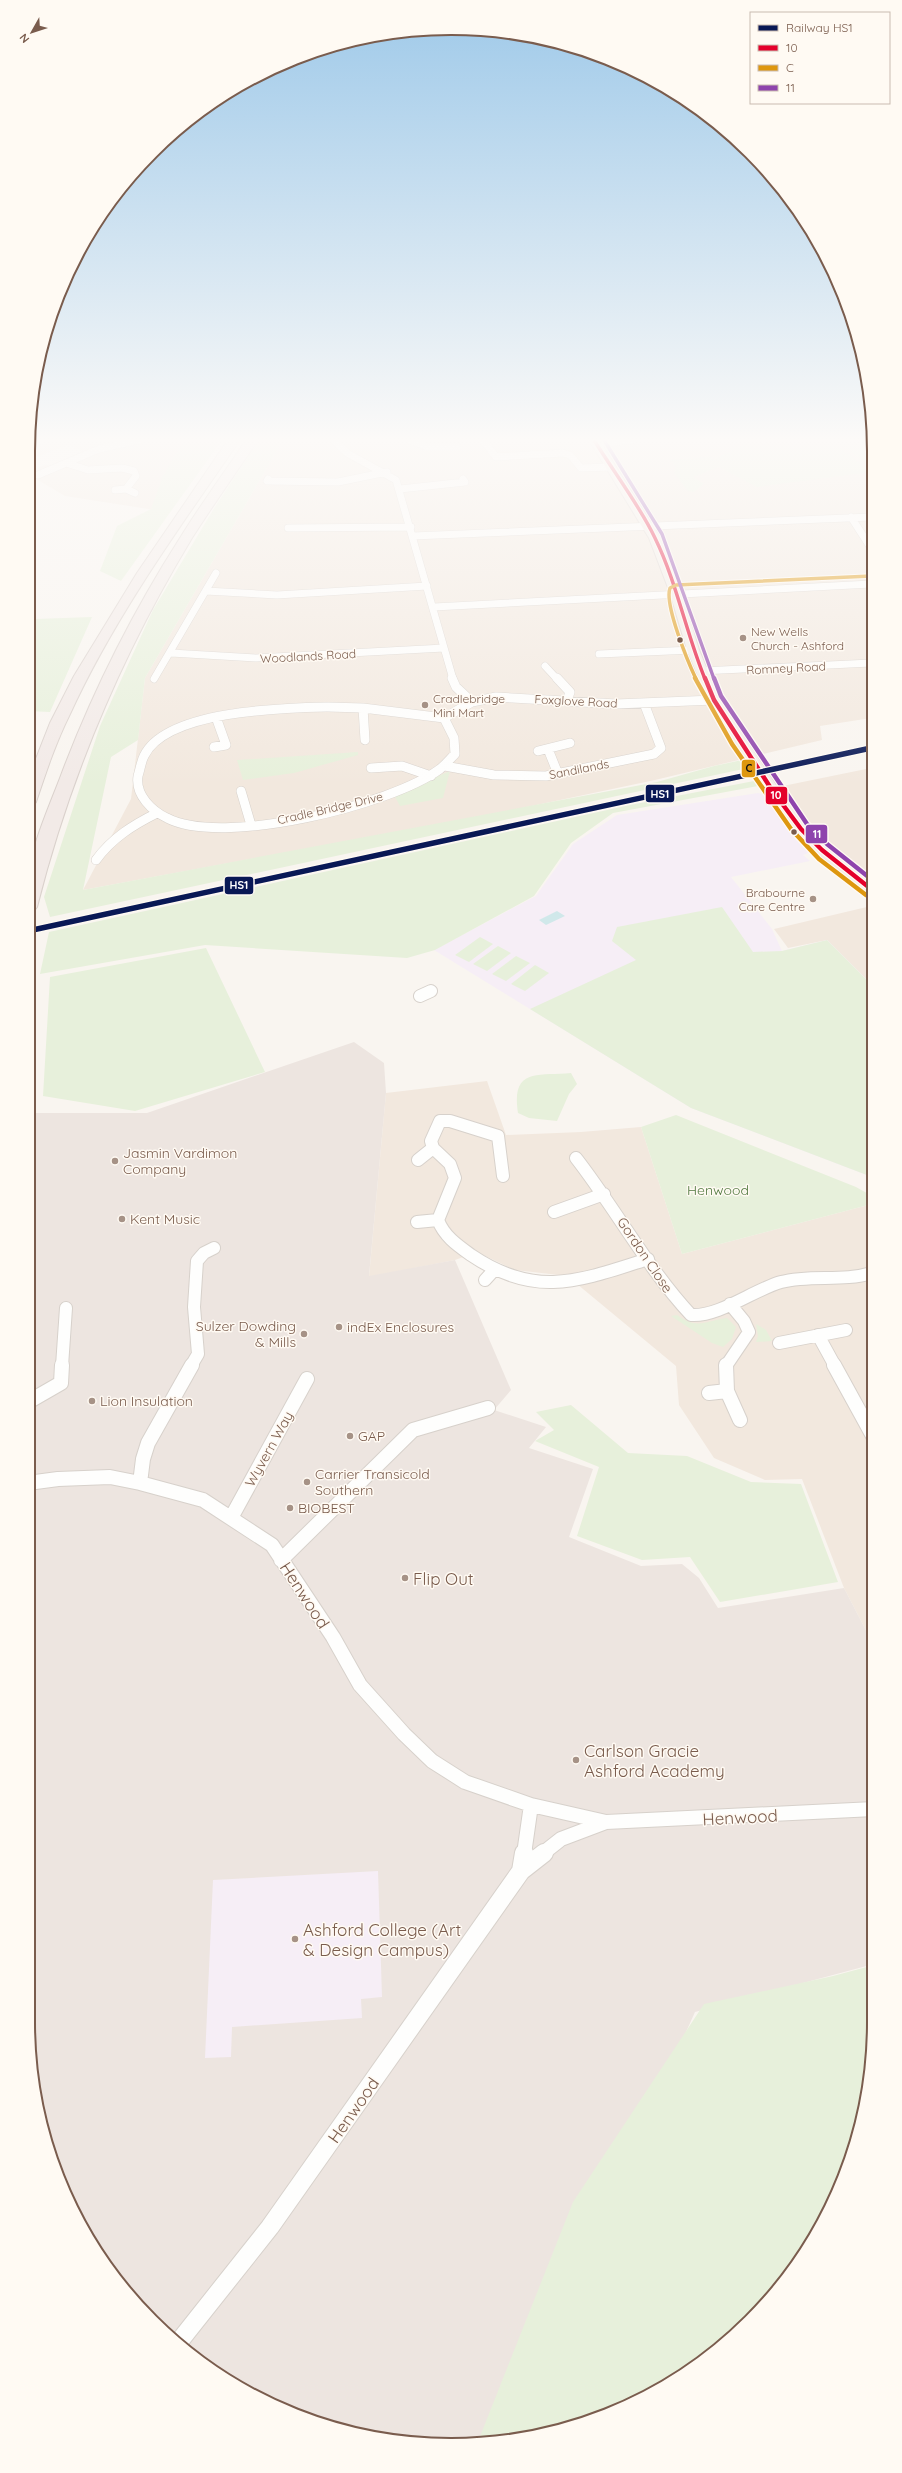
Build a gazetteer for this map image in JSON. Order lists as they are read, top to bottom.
{
  "streets": {
    "street": [
      "Woodlands Road",
      "Romney Road",
      "Foxglove Road",
      "Sandilands",
      "Cradle Bridge Drive",
      "Gordon Close",
      "Wyvern Way",
      "Henwood"
    ]
  },
  "crossings": [
    ["Foxglove Road", "Sandilands"],
    ["Foxglove Road", "Cradle Bridge Drive"],
    ["Sandilands", "Cradle Bridge Drive"],
    ["Wyvern Way", "Henwood"]
  ],
  "parks": ["Henwood"],
  "places": [
    "New Wells Church - Ashford",
    "Cradlebridge Mini Mart",
    "Brabourne Care Centre",
    "Jasmin Vardimon Company",
    "Kent Music",
    "indEx Enclosures",
    "Sulzer Dowding & Mills",
    "Lion Insulation",
    "GAP",
    "Carrier Transicold Southern",
    "BIOBEST",
    "Flip Out",
    "Carlson Gracie Ashford Academy",
    "Ashford College (Art & Design Campus)"
  ],
  "lines": [
    "transit line 10",
    "transit line 11",
    "transit line C",
    "rail line HS1"
  ],
  "legend": [
    "Railway HS1",
    "10",
    "C",
    "11"
  ],
  "north": "bottom left"
}
